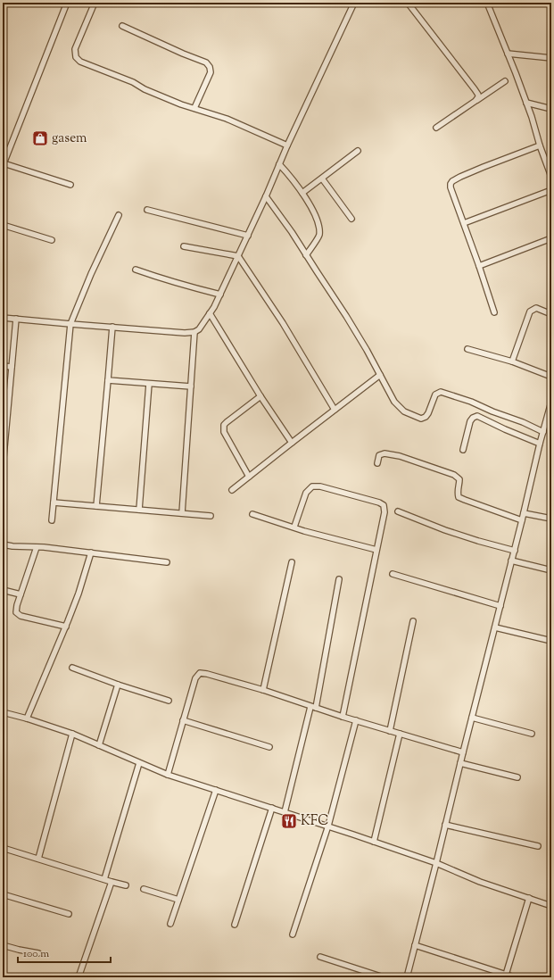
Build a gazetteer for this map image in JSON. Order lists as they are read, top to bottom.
{
  "places": {
    "shop": ["gasem"],
    "restaurant": ["KFC"]
  },
  "scale_bar": "100 m"
}
